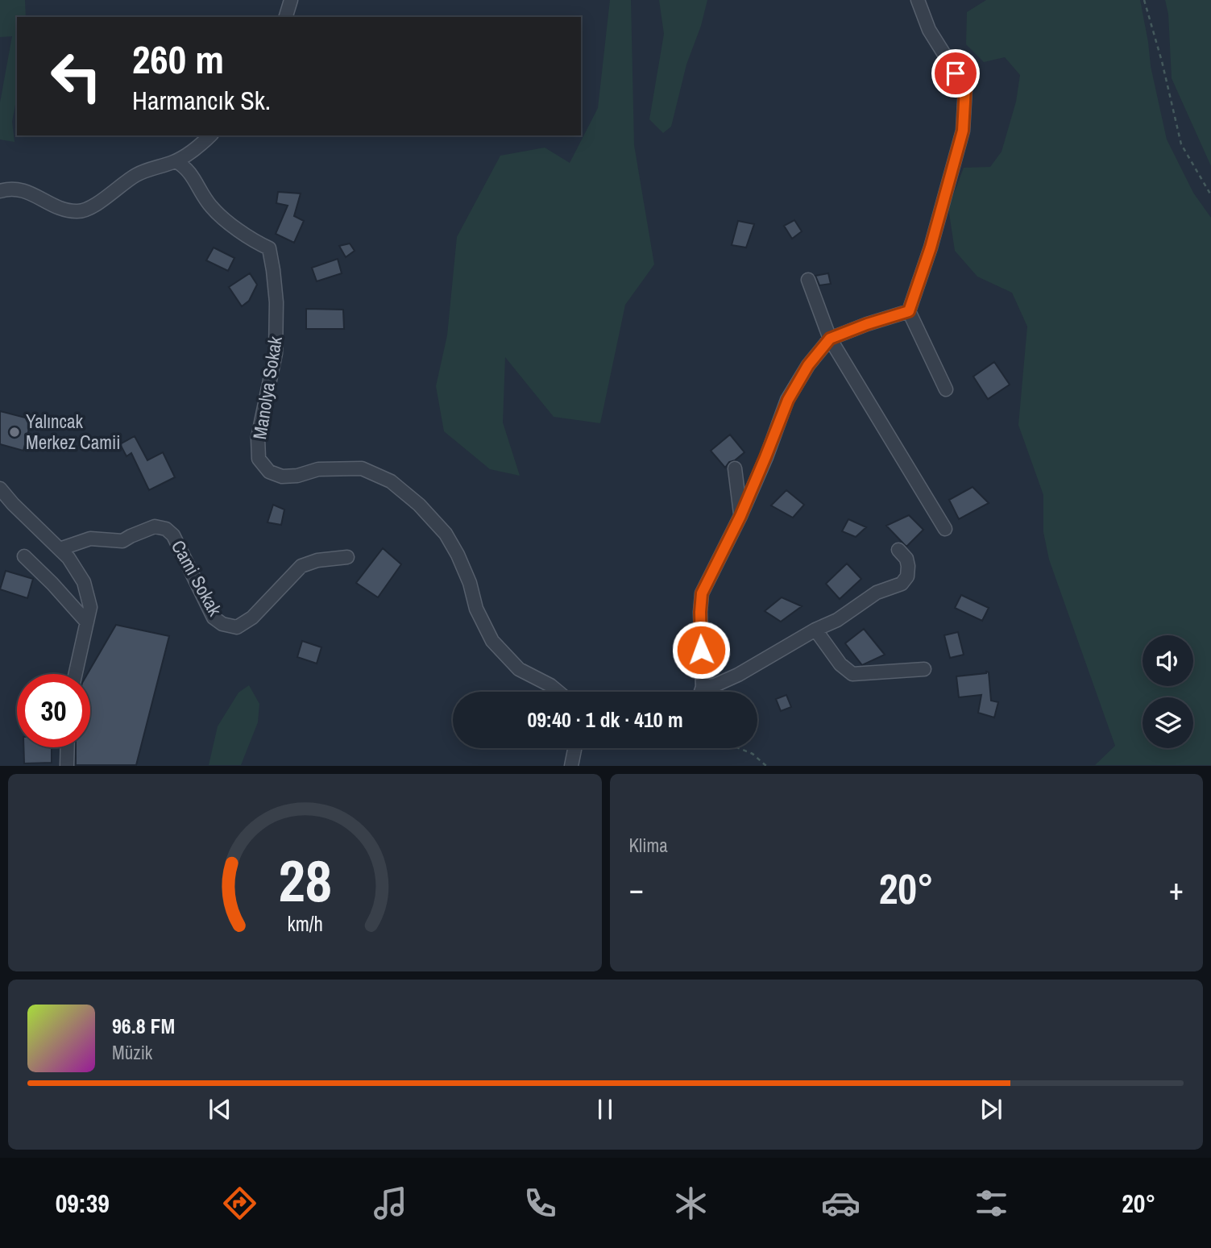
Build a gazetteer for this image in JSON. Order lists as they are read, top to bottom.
{
  "streets": {
    "street": ["Manolya Sokak", "Cami Sokak"]
  },
  "places": ["Yalıncak Merkez Camii"],
  "page": {
    "turn": ["260 m", "Harmancık Sk."],
    "limit": "30",
    "trip": "09:40 · 1 dk · 410 m",
    "tile": "Klima",
    "heat": ["−", "20°", "+"],
    "song": ["96.8 FM", "Müzik"],
    "tabs": ["09:39", "20°"],
    "gauge": ["28", "km/h"]
  }
}
